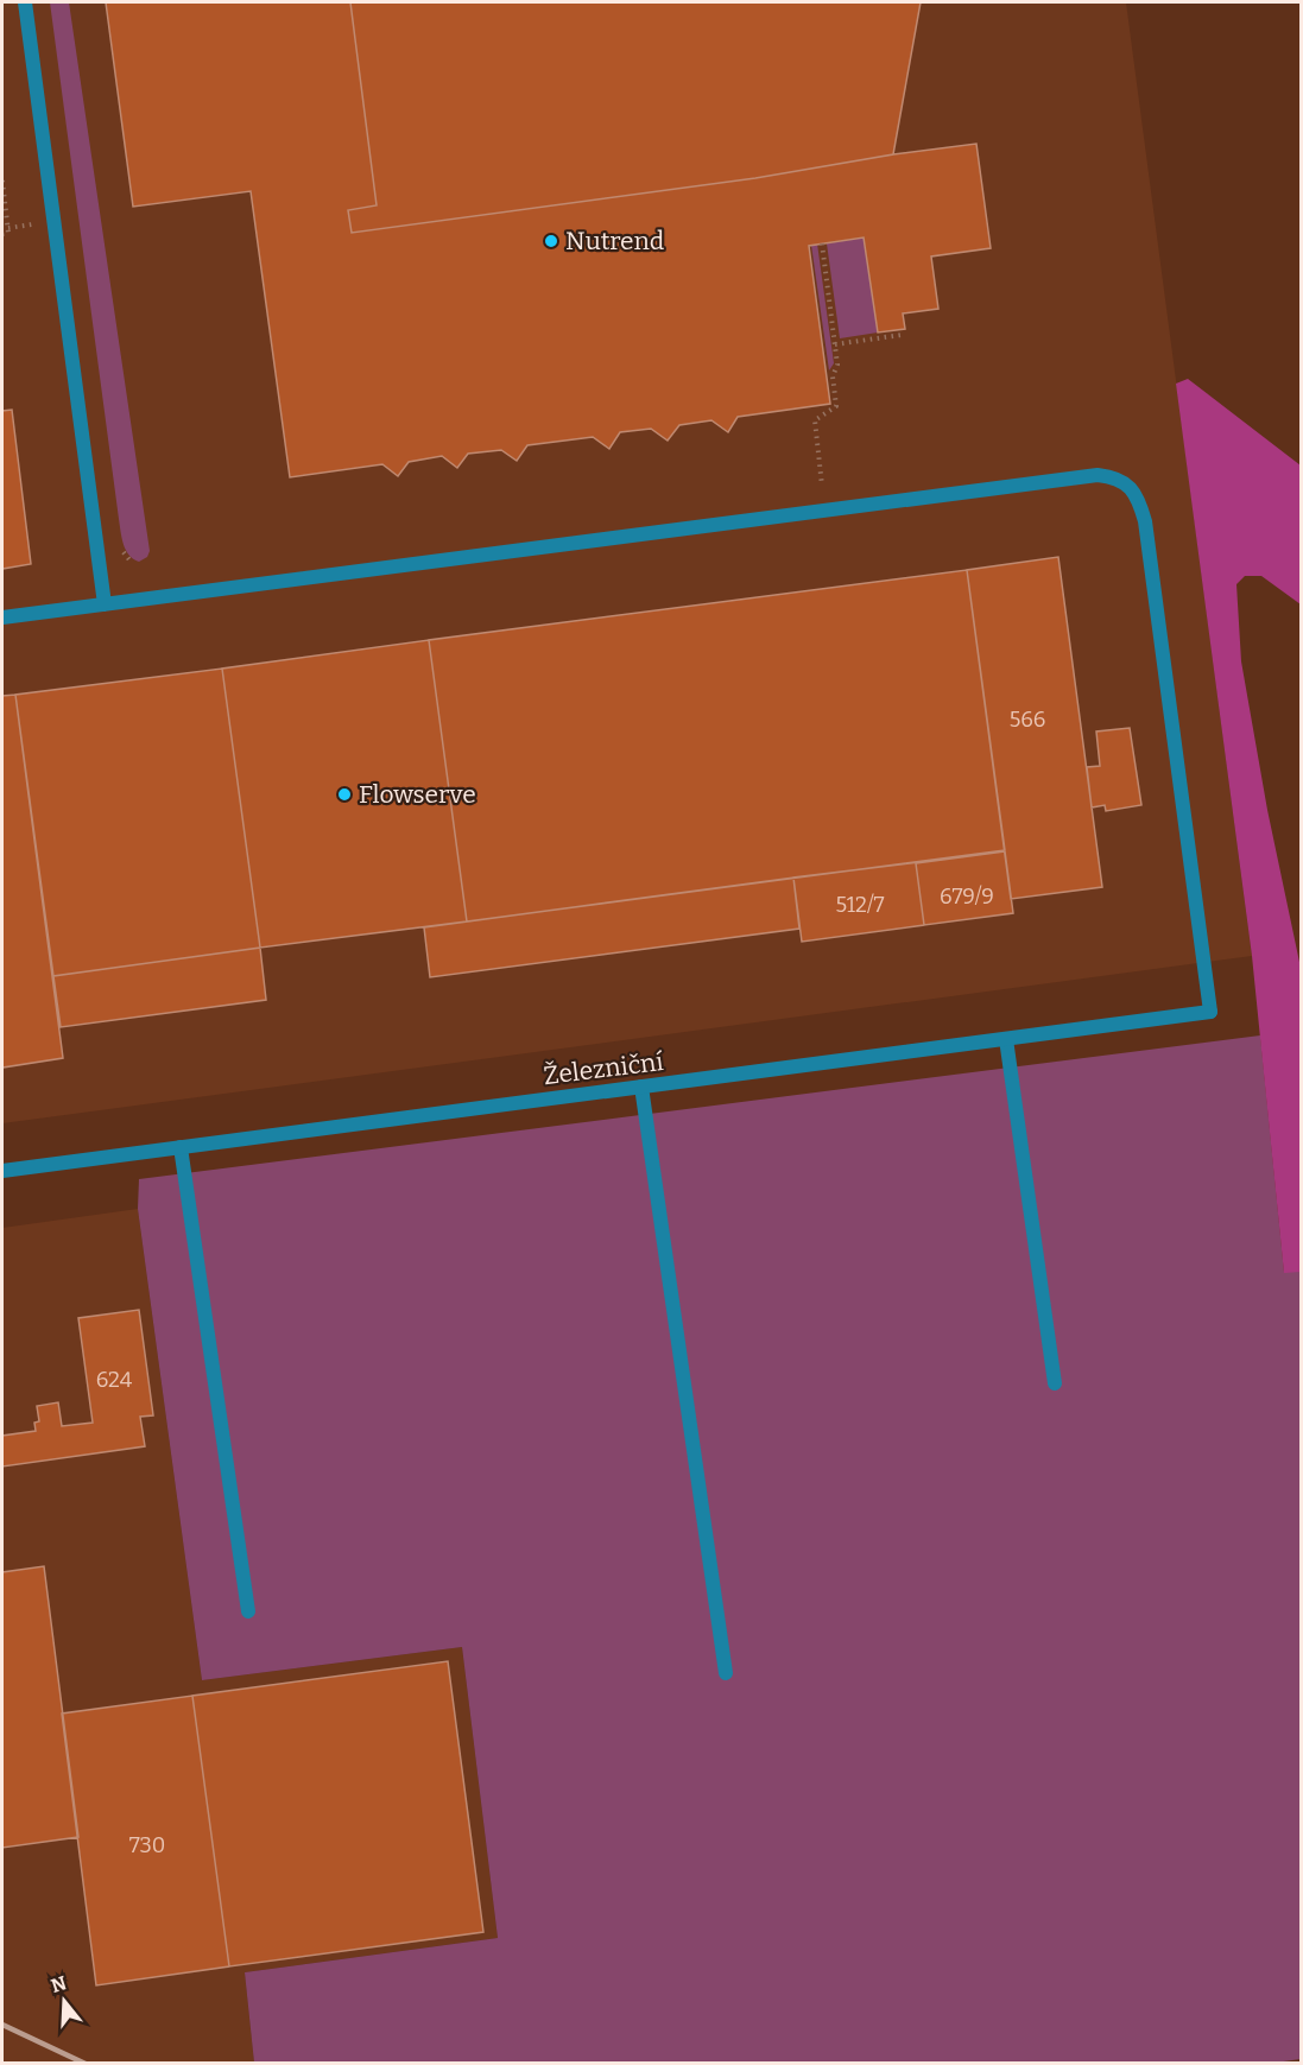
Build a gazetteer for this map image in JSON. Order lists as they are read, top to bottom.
{
  "streets": {
    "street": ["Železniční"]
  },
  "places": ["Nutrend", "Flowserve"],
  "house_numbers": [
    "566",
    "679/9",
    "512/7",
    "624",
    "730"
  ],
  "north": "top"
}
